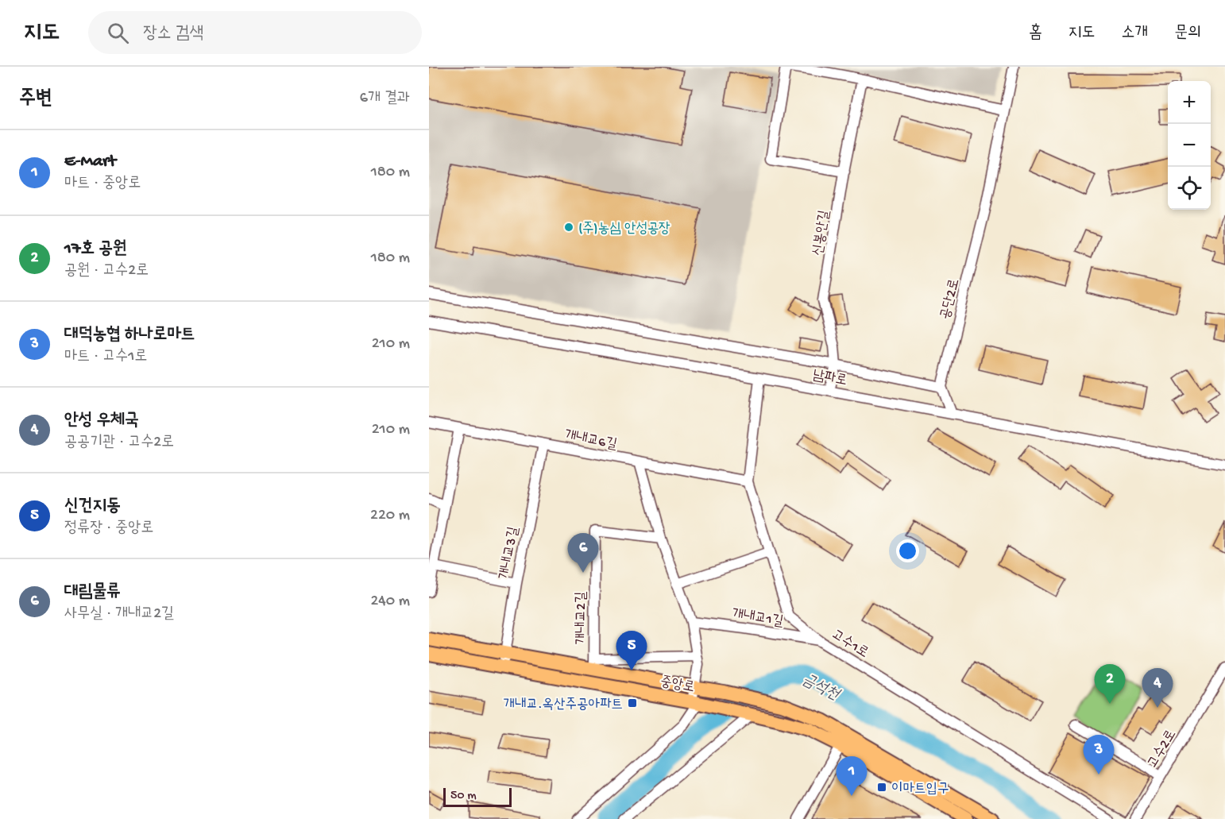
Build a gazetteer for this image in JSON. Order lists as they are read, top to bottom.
{
  "streets": {
    "main road": ["중앙로"],
    "street": [
      "신봉안길",
      "공단2로",
      "남파로",
      "개내교6길",
      "개내교3길",
      "개내교1길",
      "개내교2길",
      "고수1로",
      "고수2로"
    ]
  },
  "crossings": [
    ["신봉안길", "남파로"],
    ["남파로", "고수1로"],
    ["개내교6길", "개내교3길"],
    ["개내교6길", "고수1로"],
    ["개내교3길", "중앙로"],
    ["개내교1길", "고수1로"],
    ["개내교2길", "중앙로"]
  ],
  "water": ["금석천"],
  "places": {
    "other": ["(주)농심 안성공장"],
    "transit": ["개내교.옥산주공아파트", "이마트입구"]
  },
  "scale_bar": "50 m",
  "page": {
    "header": "지도",
    "search": "장소 검색",
    "nav": [
      "홈",
      "지도",
      "소개",
      "문의"
    ],
    "heading": ["주변", "6개 결과"],
    "map_buttons": ["+", "−"],
    "list": [
      {
        "mark": "1",
        "name": "E-Mart",
        "note": "마트 · 중앙로",
        "value": "180 m"
      },
      {
        "mark": "2",
        "name": "17호 공원",
        "note": "공원 · 고수2로",
        "value": "180 m"
      },
      {
        "mark": "3",
        "name": "대덕농협 하나로마트",
        "note": "마트 · 고수1로",
        "value": "210 m"
      },
      {
        "mark": "4",
        "name": "안성 우체국",
        "note": "공공기관 · 고수2로",
        "value": "210 m"
      },
      {
        "mark": "5",
        "name": "신건지동",
        "note": "정류장 · 중앙로",
        "value": "220 m"
      },
      {
        "mark": "6",
        "name": "대림물류",
        "note": "사무실 · 개내교2길",
        "value": "240 m"
      }
    ],
    "pins": [
      "6",
      "5",
      "2",
      "4",
      "3",
      "1"
    ],
    "scale": "50 m"
  }
}
